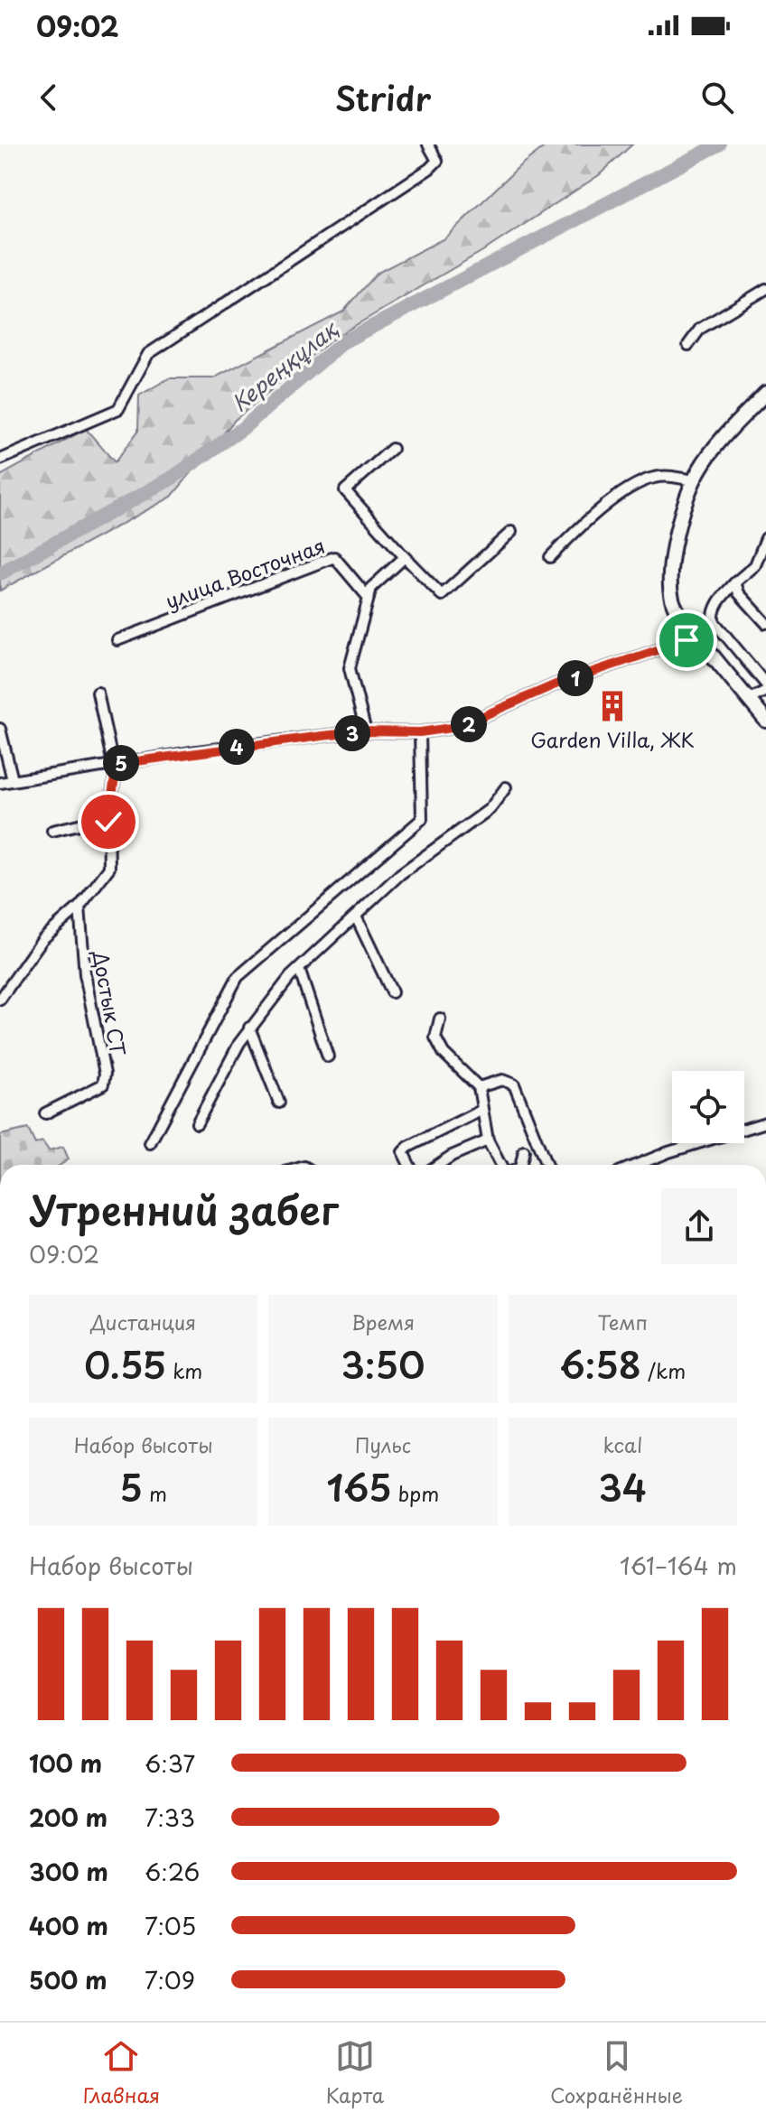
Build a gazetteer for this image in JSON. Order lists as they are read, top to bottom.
{
  "streets": {
    "street": ["улица Восточная", "Достык СТ"]
  },
  "water": ["Кереңқұлақ"],
  "places": {
    "building": ["Garden Villa, ЖК"]
  },
  "page": {
    "status": "09:02",
    "header": "Stridr",
    "pins": [
      "1",
      "2",
      "3",
      "4",
      "5"
    ],
    "heading": ["Утренний забег", "09:02"],
    "stats": [
      ["Дистанция", "0.55 km"],
      ["Время", "3:50"],
      ["Темп", "6:58 /km"],
      ["Набор высоты", "5 m"],
      ["Пульс", "165 bpm"],
      ["kcal", "34"]
    ],
    "chart": ["Набор высоты", "161–164 m"],
    "list": [
      {
        "name": "100 m",
        "note": "6:37"
      },
      {
        "name": "200 m",
        "note": "7:33"
      },
      {
        "name": "300 m",
        "note": "6:26"
      },
      {
        "name": "400 m",
        "note": "7:05"
      },
      {
        "name": "500 m",
        "note": "7:09"
      }
    ],
    "tabs": ["Главная", "Карта", "Сохранённые"]
  }
}
